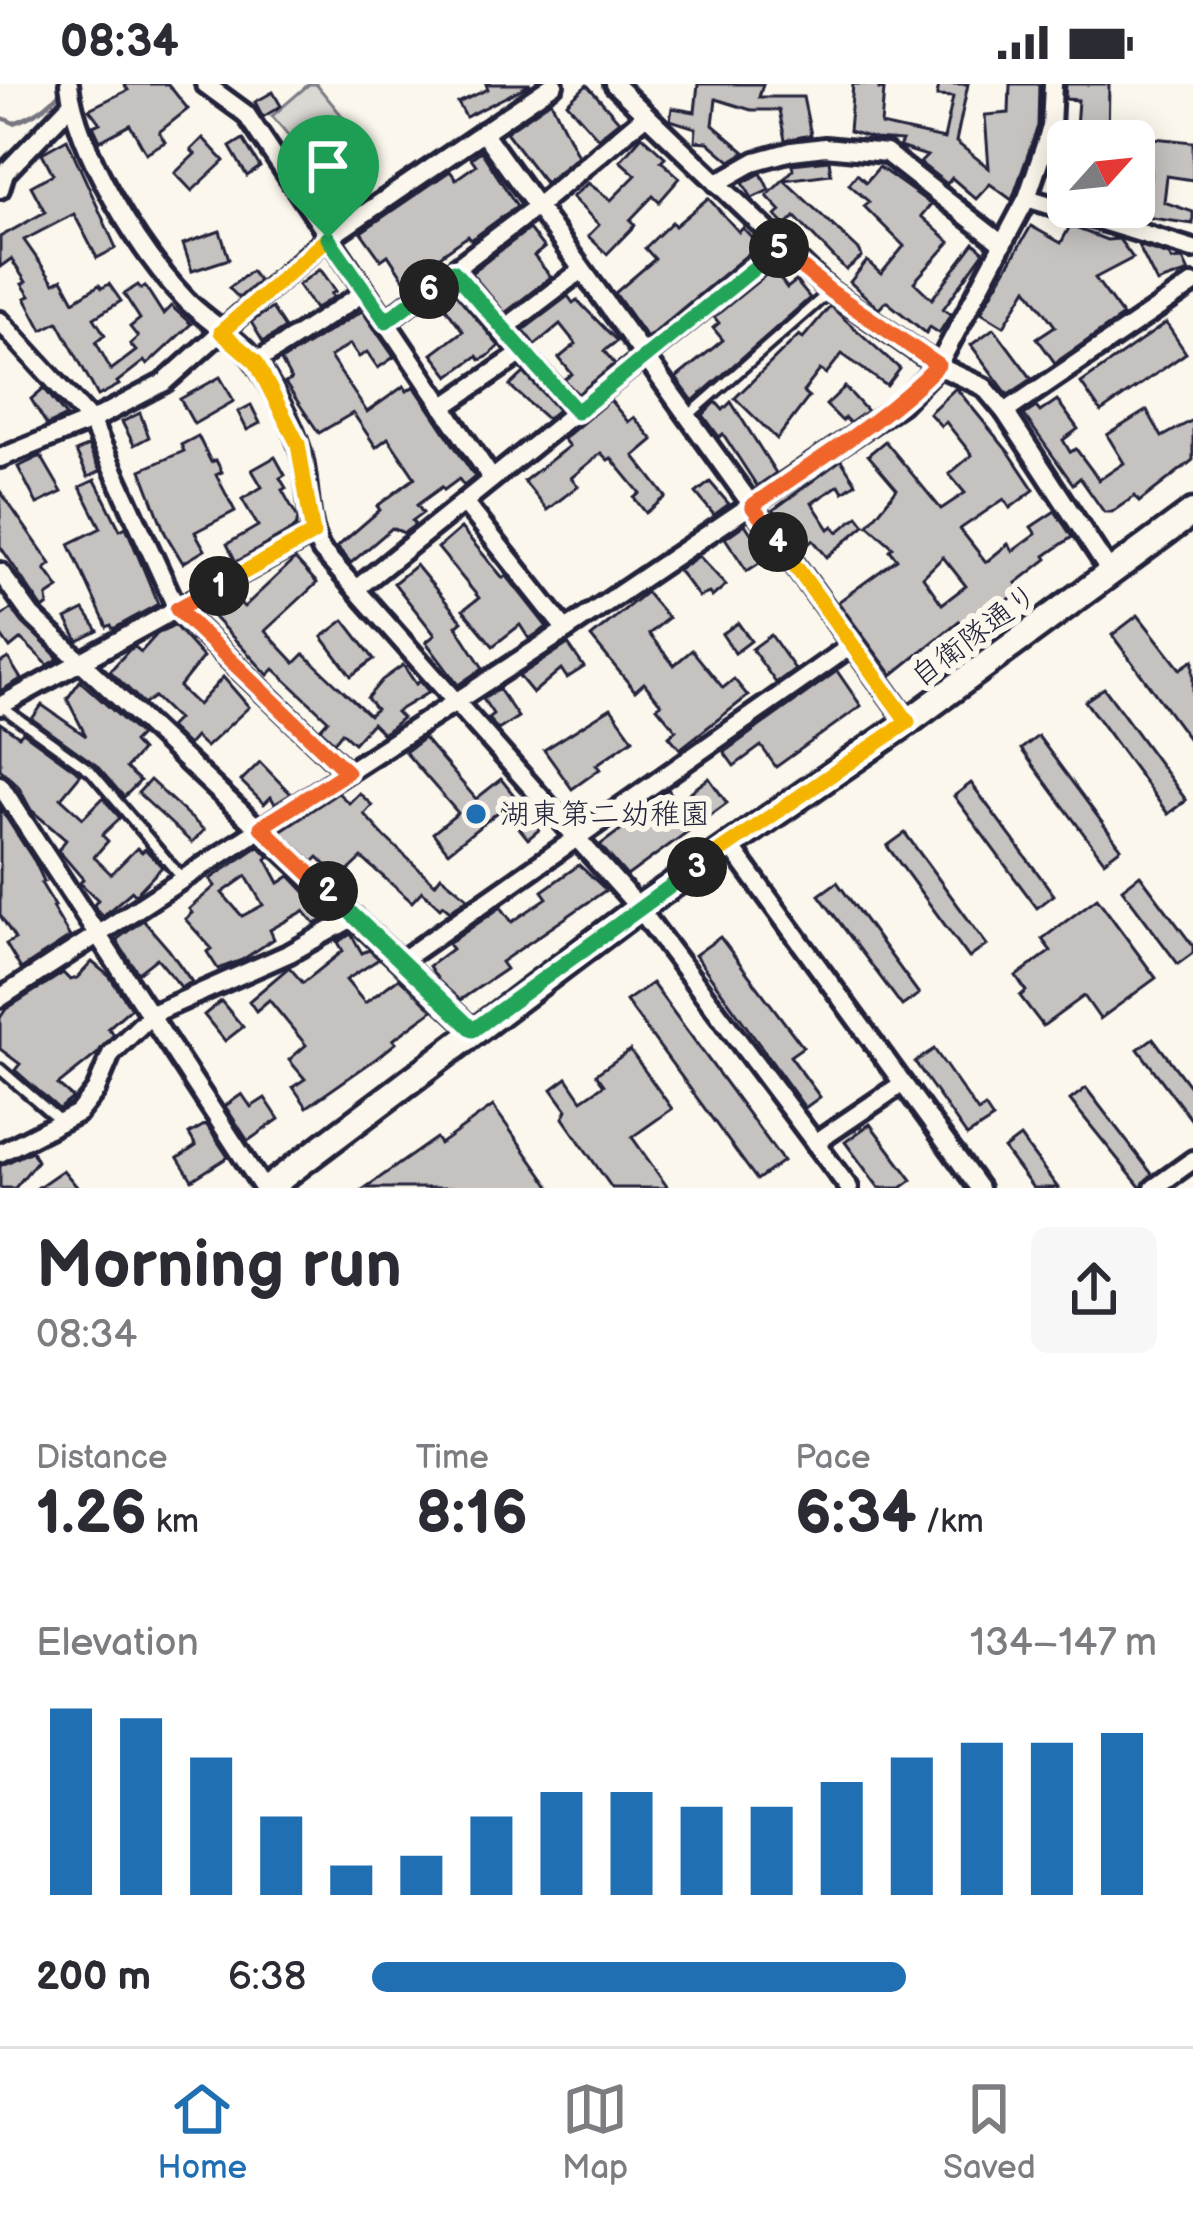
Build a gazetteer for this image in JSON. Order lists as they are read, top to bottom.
{
  "streets": {
    "street": ["自衛隊通り"]
  },
  "places": ["湖東第二幼稚園"],
  "north": "top right",
  "page": {
    "status": "08:34",
    "pins": [
      "5",
      "6",
      "4",
      "1",
      "3",
      "2"
    ],
    "heading": ["Morning run", "08:34"],
    "stats": [
      ["Distance", "1.26 km"],
      ["Time", "8:16"],
      ["Pace", "6:34 /km"]
    ],
    "chart": ["Elevation", "134–147 m"],
    "list": [
      {
        "name": "200 m",
        "note": "6:38"
      }
    ],
    "tabs": ["Home", "Map", "Saved"]
  }
}
